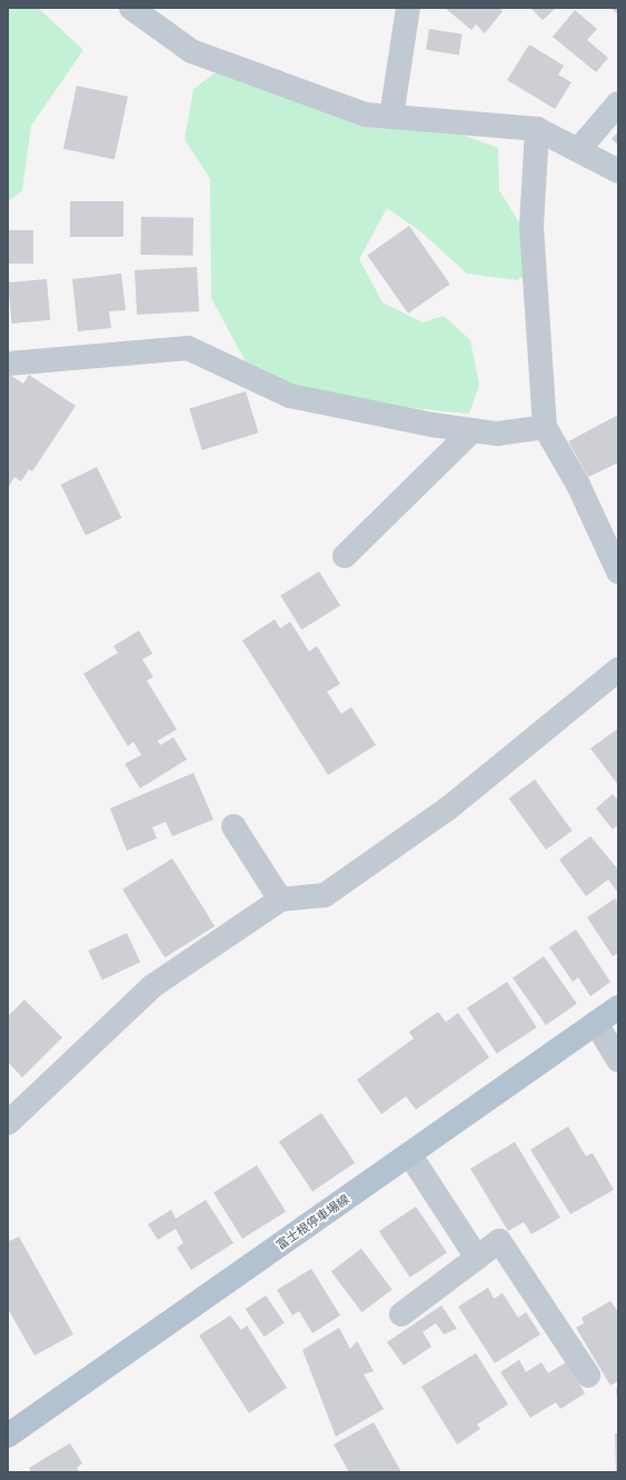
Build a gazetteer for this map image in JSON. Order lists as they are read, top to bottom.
{
  "streets": {
    "main road": ["富士根停車場線"]
  }
}
